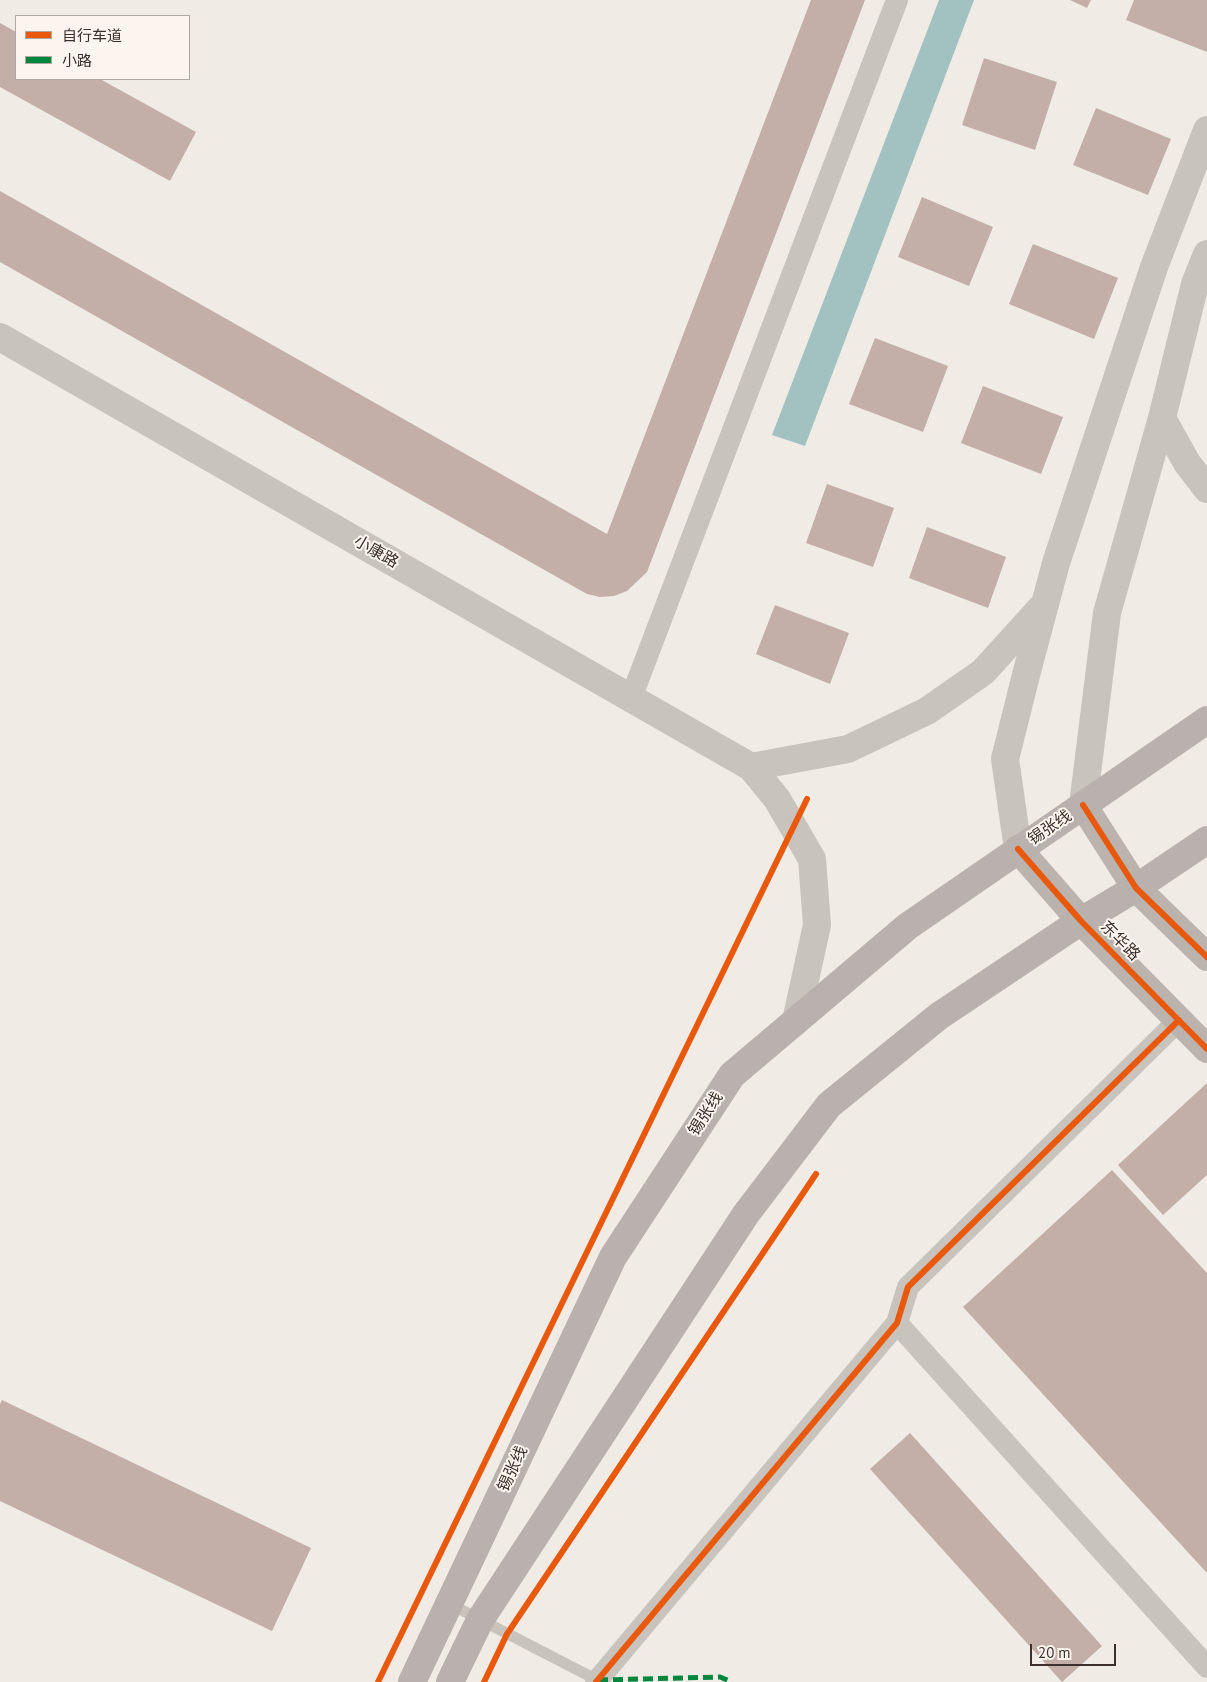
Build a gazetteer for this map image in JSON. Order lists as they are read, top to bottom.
{
  "streets": {
    "main road": ["锡张线", "东华路"],
    "street": ["小康路"]
  },
  "crossings": [
    ["锡张线", "东华路"]
  ],
  "legend": ["自行车道", "小路"],
  "scale_bar": "20 m"
}
